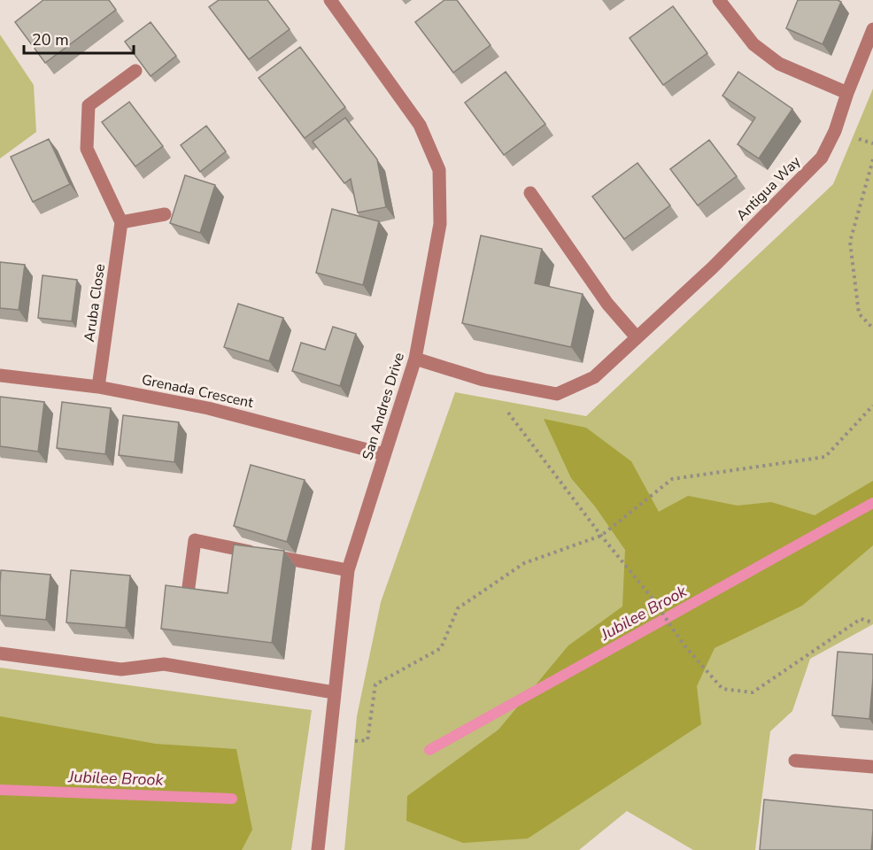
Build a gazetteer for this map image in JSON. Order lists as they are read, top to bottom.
{
  "streets": {
    "street": [
      "Antigua Way",
      "Aruba Close",
      "Grenada Crescent",
      "San Andres Drive"
    ]
  },
  "crossings": [
    ["Antigua Way", "San Andres Drive"],
    ["Aruba Close", "Grenada Crescent"],
    ["Grenada Crescent", "San Andres Drive"]
  ],
  "water": ["Jubilee Brook"],
  "scale_bar": "20 m"
}
